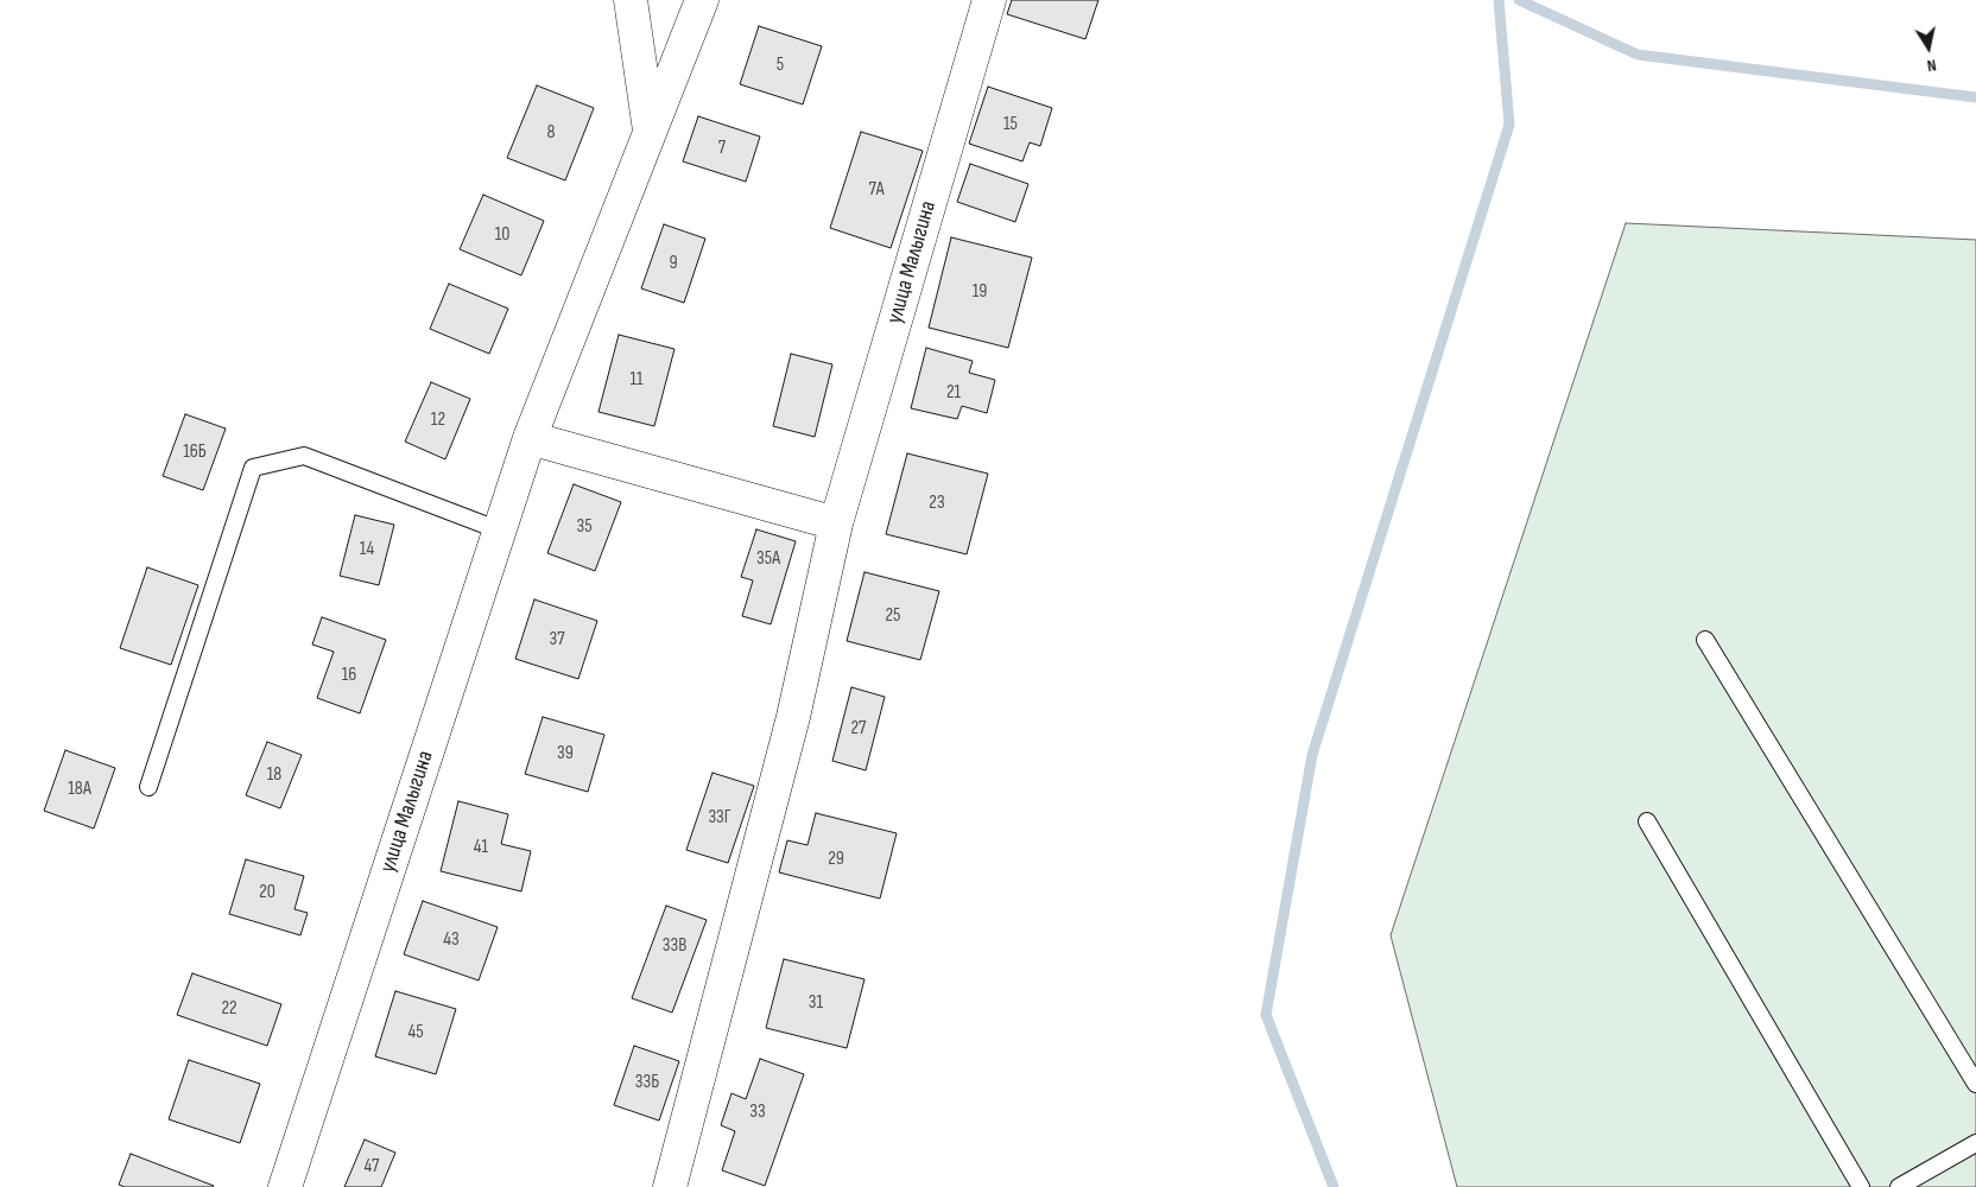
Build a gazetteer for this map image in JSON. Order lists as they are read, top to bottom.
{
  "streets": {
    "street": ["улица Малыгина"]
  },
  "house_numbers": [
    "5",
    "15",
    "8",
    "7",
    "7А",
    "10",
    "9",
    "19",
    "11",
    "21",
    "12",
    "16Б",
    "23",
    "35",
    "14",
    "35А",
    "25",
    "37",
    "16",
    "27",
    "39",
    "18",
    "18А",
    "33Г",
    "41",
    "29",
    "20",
    "43",
    "33В",
    "31",
    "22",
    "45",
    "33Б",
    "33",
    "47"
  ],
  "north": "bottom"
}
